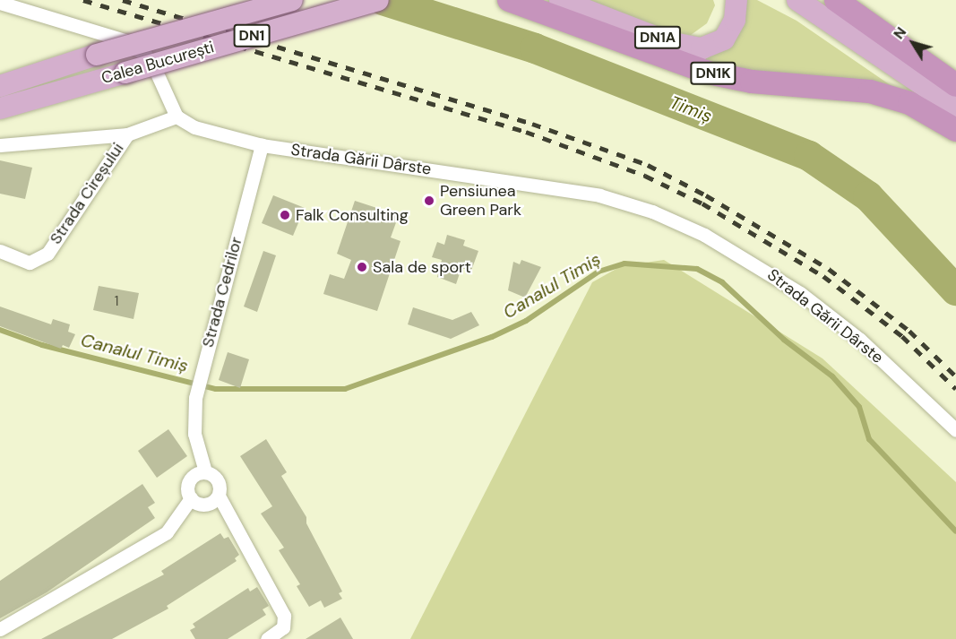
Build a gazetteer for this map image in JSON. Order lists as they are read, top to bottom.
{
  "streets": {
    "highway": ["DN1K"],
    "main road": ["DN1", "DN1A", "Calea București"],
    "street": ["Strada Gării Dârste", "Strada Cireșului", "Strada Cedrilor"]
  },
  "crossings": [
    ["Strada Gării Dârste", "Strada Cireșului"],
    ["Strada Gării Dârste", "Strada Cedrilor"]
  ],
  "water": ["Timiș", "Canalul Timiș"],
  "places": ["Pensiunea Green Park", "Falk Consulting", "Sala de sport"],
  "house_numbers": ["1"],
  "north": "top left"
}
